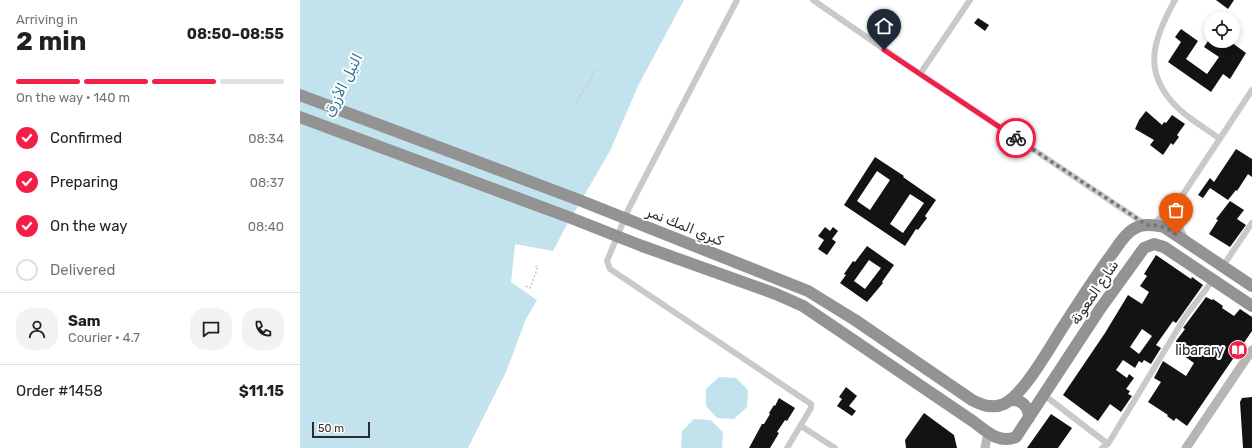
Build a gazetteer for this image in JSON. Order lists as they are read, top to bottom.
{
  "streets": {
    "highway": ["كبري المك نمر", "شارع المعونة"]
  },
  "crossings": [
    ["كبري المك نمر", "شارع المعونة"]
  ],
  "water": ["النيل الأزرق"],
  "places": {
    "library": ["libarary"]
  },
  "scale_bar": "50 m",
  "page": {
    "heading": ["2 min", "Arriving in", "08:50–08:55"],
    "panel": [
      "Sam",
      "Courier · 4.7",
      "Order #1458",
      "$11.15"
    ],
    "bar": "On the way · 140 m",
    "list": [
      ["Confirmed", "08:34"],
      ["Preparing", "08:37"],
      ["On the way", "08:40"],
      "Delivered"
    ],
    "scale": "50 m"
  }
}
